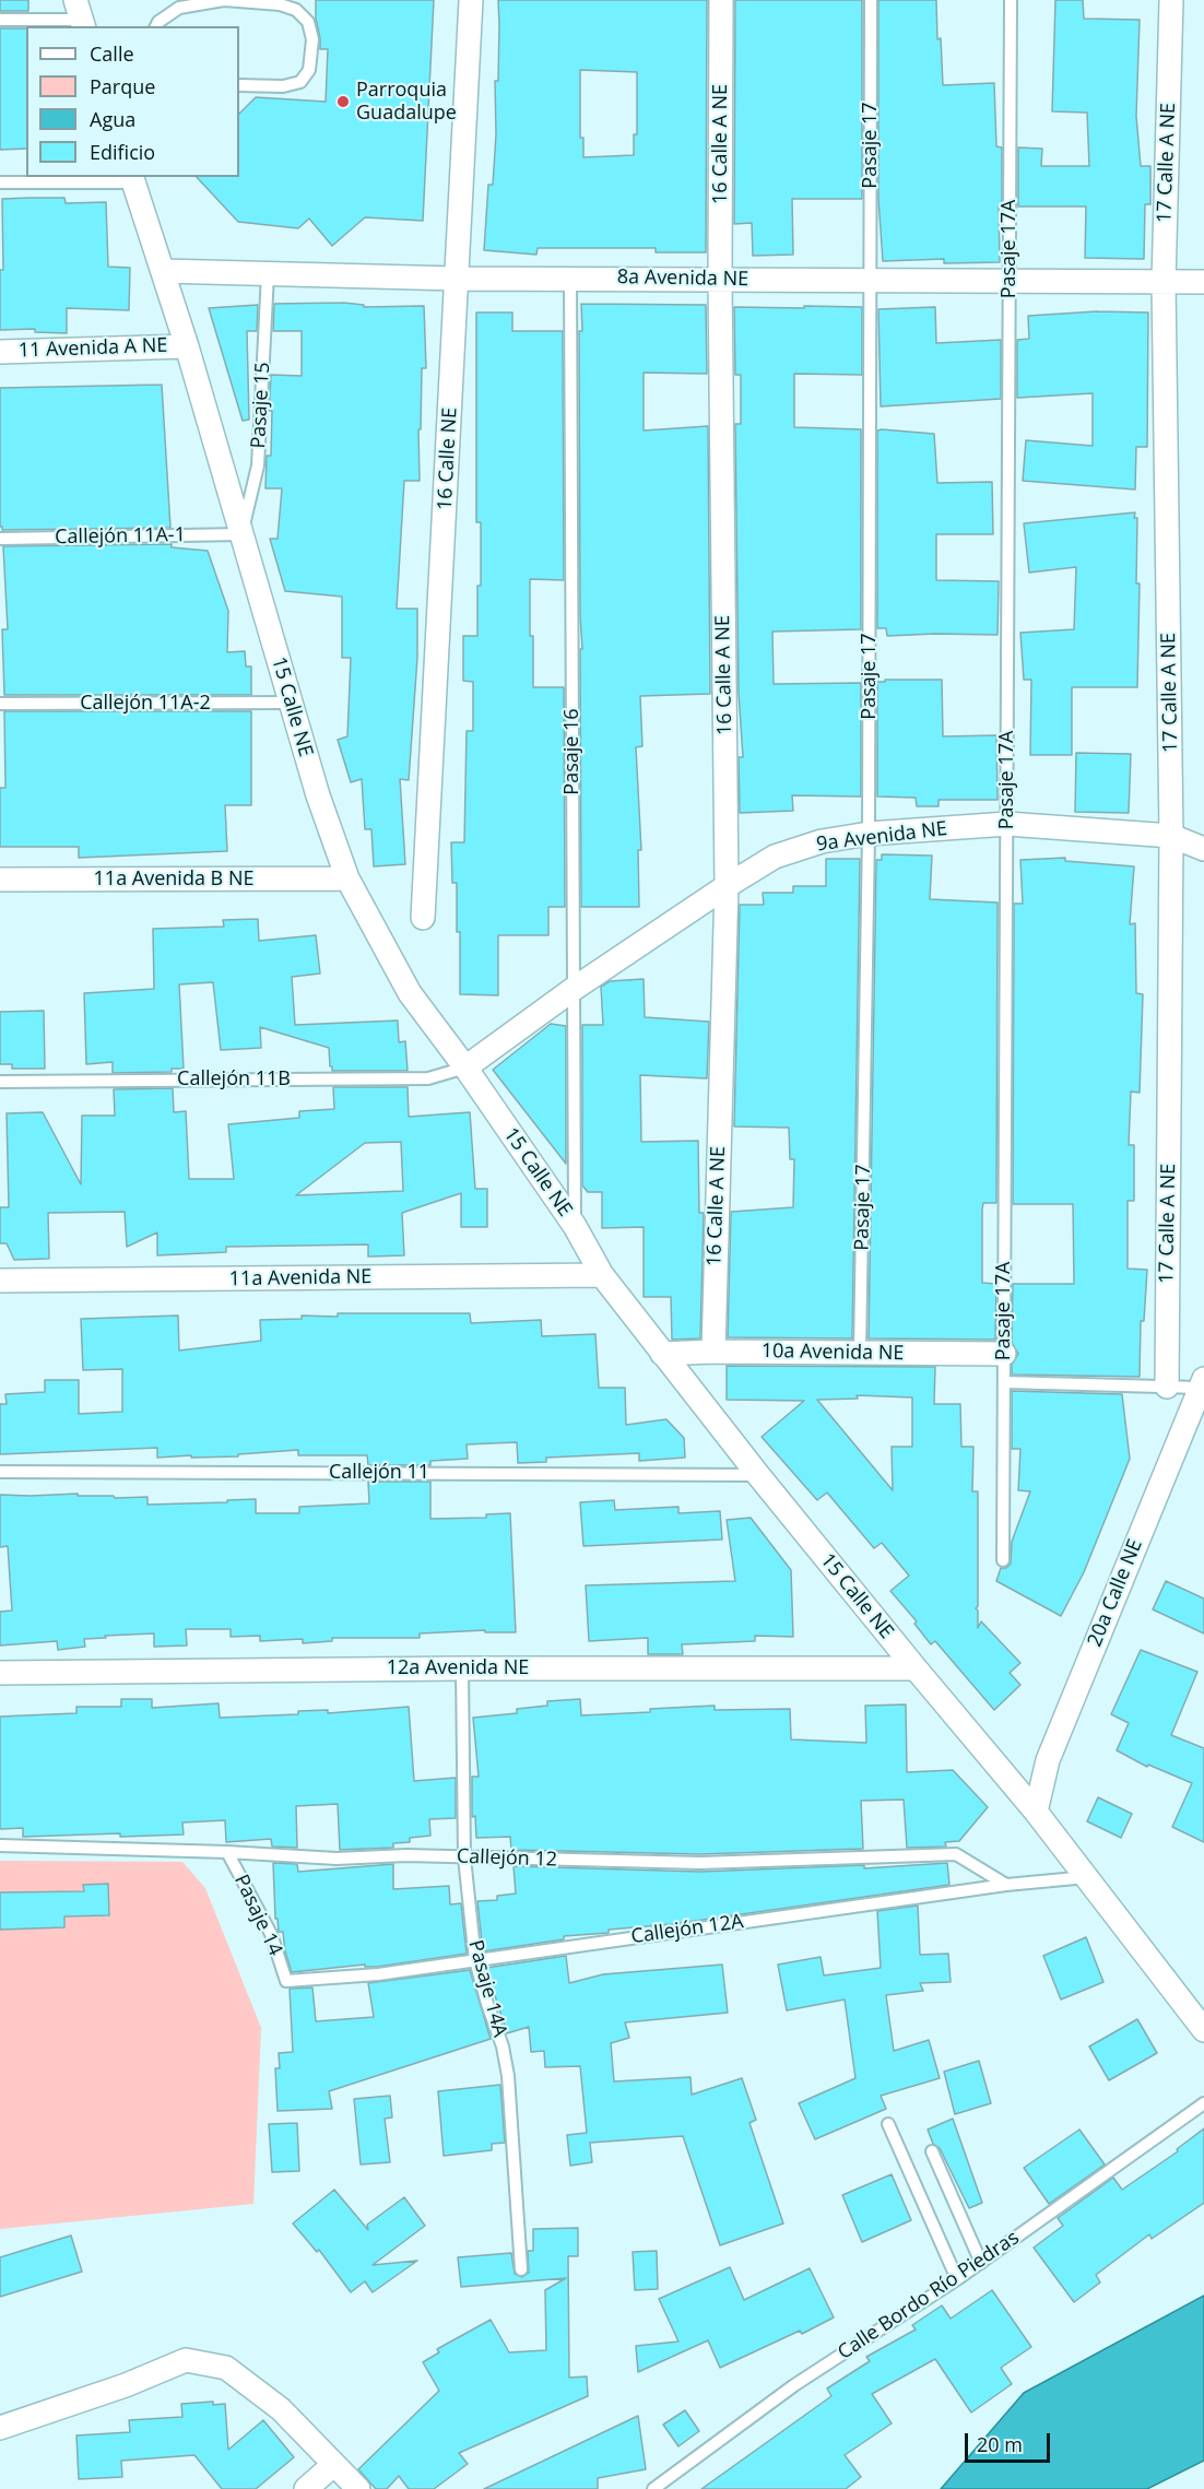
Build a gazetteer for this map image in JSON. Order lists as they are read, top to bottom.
{
  "streets": {
    "street": [
      "16 Calle A NE",
      "17 Calle A NE",
      "8a Avenida NE",
      "11 Avenida A NE",
      "16 Calle NE",
      "15 Calle NE",
      "9a Avenida NE",
      "11a Avenida B NE",
      "11a Avenida NE",
      "10a Avenida NE",
      "20a Calle NE",
      "12a Avenida NE"
    ],
    "lane": [
      "Pasaje 17",
      "Pasaje 17A",
      "Pasaje 15",
      "Callejón 11A-1",
      "Callejón 11A-2",
      "Pasaje 16",
      "Callejón 11B",
      "Callejón 11",
      "Callejón 12",
      "Pasaje 14",
      "Callejón 12A",
      "Pasaje 14A",
      "Calle Bordo Río Piedras"
    ]
  },
  "crossings": [
    ["16 Calle A NE", "8a Avenida NE"],
    ["16 Calle A NE", "9a Avenida NE"],
    ["16 Calle A NE", "10a Avenida NE"],
    ["Pasaje 17", "8a Avenida NE"],
    ["Pasaje 17", "9a Avenida NE"],
    ["Pasaje 17", "10a Avenida NE"],
    ["17 Calle A NE", "8a Avenida NE"],
    ["17 Calle A NE", "9a Avenida NE"],
    ["Pasaje 17A", "8a Avenida NE"],
    ["Pasaje 17A", "9a Avenida NE"],
    ["Pasaje 17A", "10a Avenida NE"],
    ["8a Avenida NE", "Pasaje 15"],
    ["8a Avenida NE", "16 Calle NE"],
    ["8a Avenida NE", "15 Calle NE"],
    ["8a Avenida NE", "Pasaje 16"],
    ["11 Avenida A NE", "15 Calle NE"],
    ["Pasaje 15", "Callejón 11A-1"],
    ["Pasaje 15", "15 Calle NE"],
    ["Callejón 11A-1", "15 Calle NE"],
    ["Callejón 11A-2", "15 Calle NE"],
    ["15 Calle NE", "Pasaje 16"],
    ["15 Calle NE", "9a Avenida NE"],
    ["15 Calle NE", "11a Avenida B NE"],
    ["15 Calle NE", "Callejón 11B"],
    ["15 Calle NE", "11a Avenida NE"],
    ["15 Calle NE", "10a Avenida NE"],
    ["15 Calle NE", "Callejón 11"],
    ["15 Calle NE", "20a Calle NE"],
    ["15 Calle NE", "12a Avenida NE"],
    ["15 Calle NE", "Callejón 12A"],
    ["Pasaje 16", "9a Avenida NE"],
    ["9a Avenida NE", "Callejón 11B"],
    ["12a Avenida NE", "Pasaje 14A"],
    ["Callejón 12", "Pasaje 14"],
    ["Callejón 12", "Callejón 12A"],
    ["Callejón 12", "Pasaje 14A"],
    ["Pasaje 14", "Callejón 12A"],
    ["Callejón 12A", "Pasaje 14A"]
  ],
  "places": ["Parroquia Guadalupe"],
  "legend": [
    "Calle",
    "Parque",
    "Agua",
    "Edificio"
  ],
  "scale_bar": "20 m"
}
